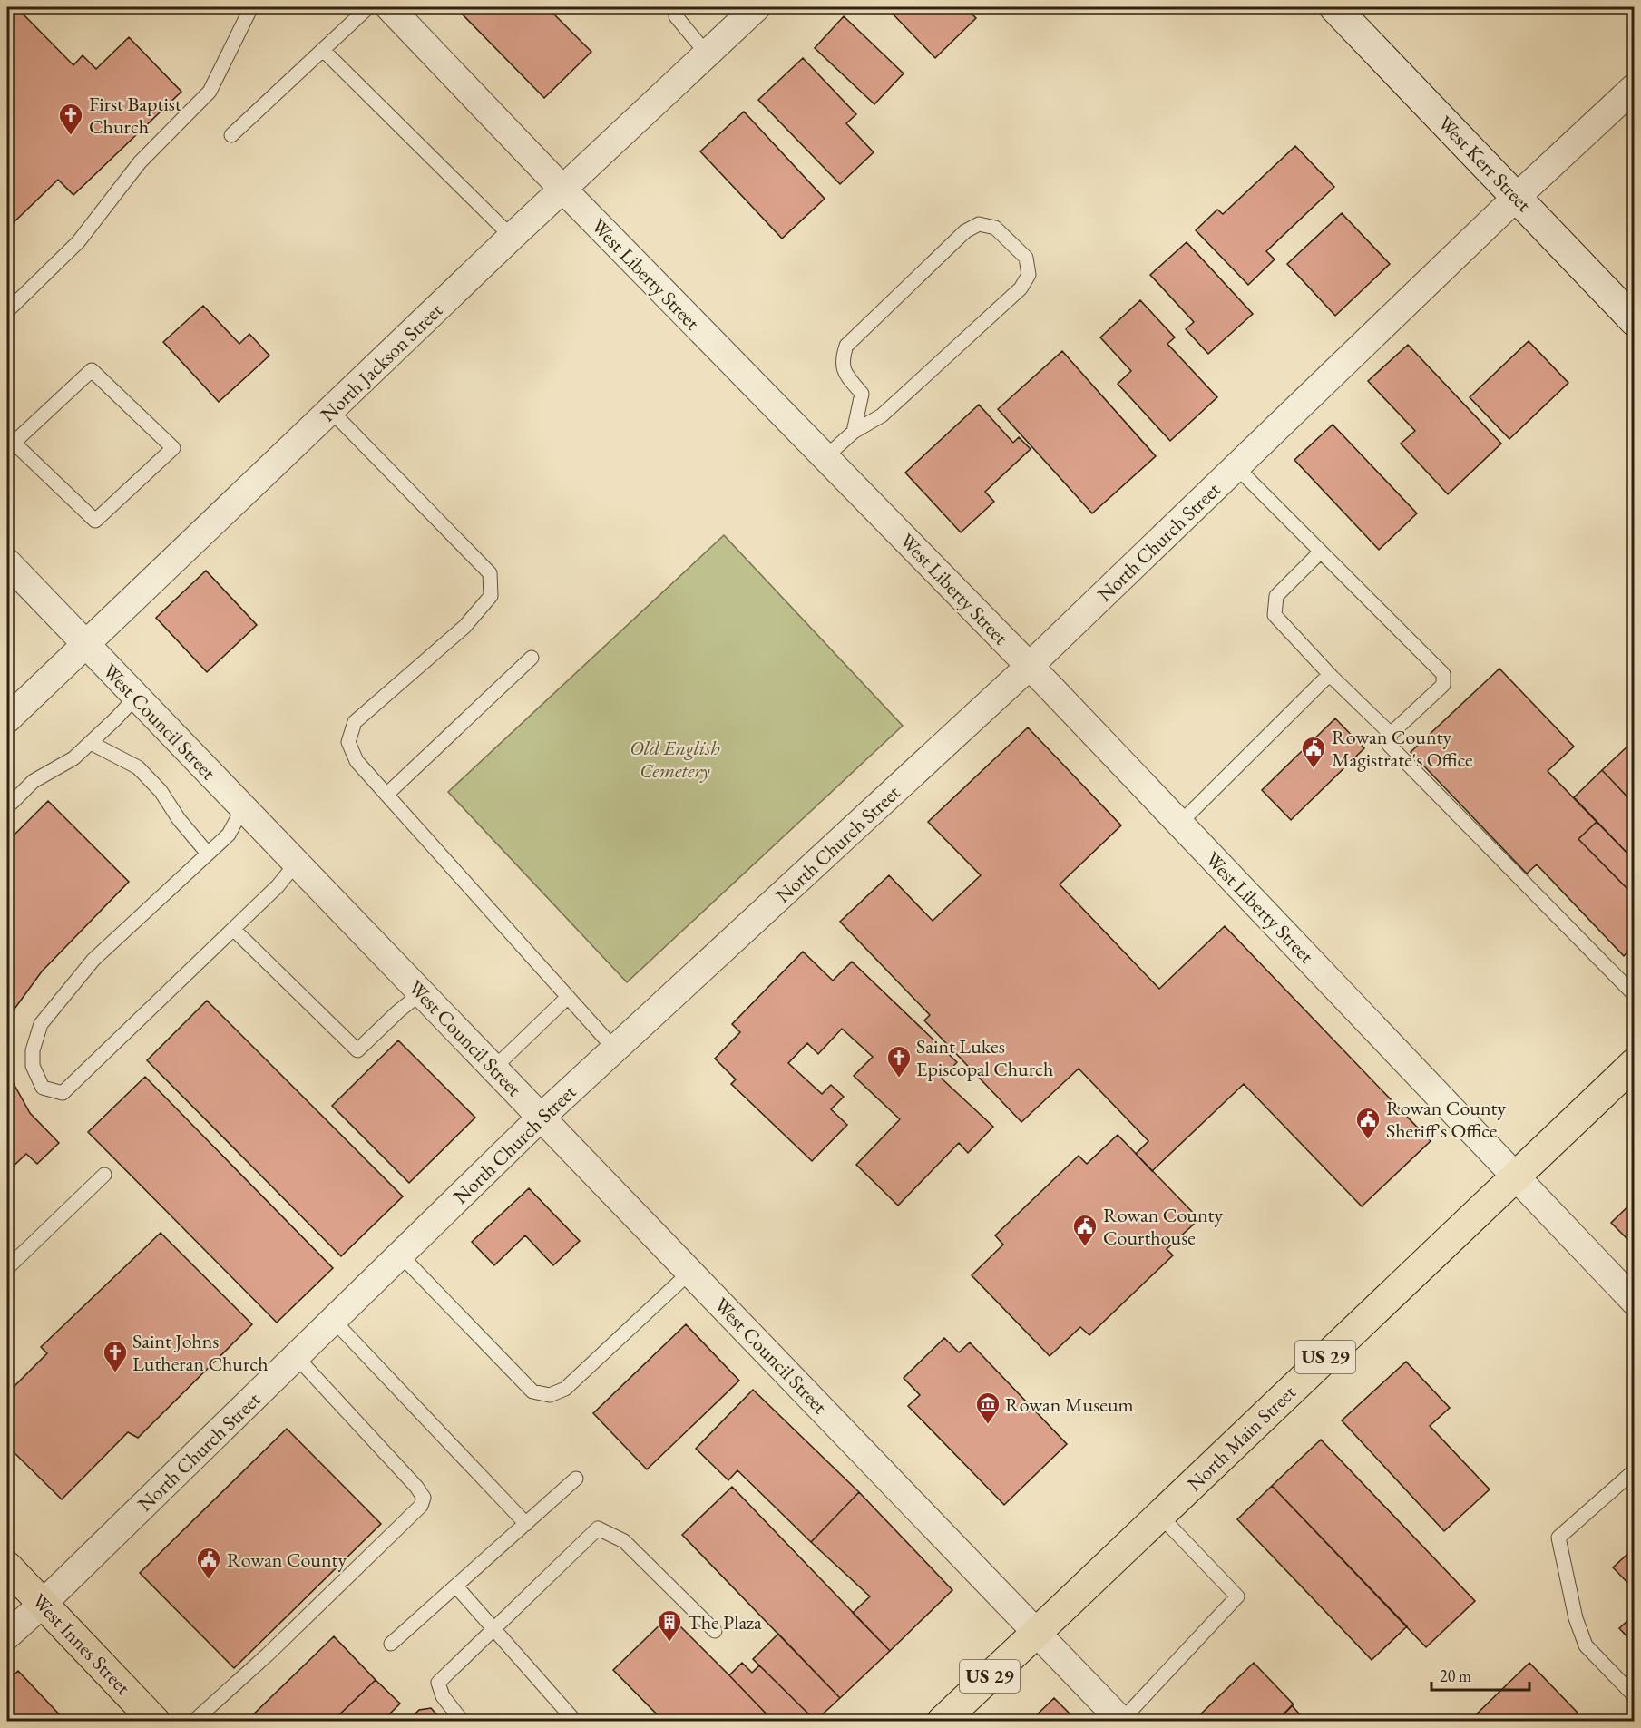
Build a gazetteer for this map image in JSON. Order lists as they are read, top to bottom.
{
  "streets": {
    "main road": ["US 29", "North Main Street", "West Innes Street"],
    "street": [
      "West Kerr Street",
      "West Liberty Street",
      "North Jackson Street",
      "North Church Street",
      "West Council Street"
    ]
  },
  "crossings": [
    ["West Kerr Street", "North Church Street"],
    ["West Liberty Street", "North Jackson Street"],
    ["West Liberty Street", "North Church Street"],
    ["West Liberty Street", "North Main Street"],
    ["North Jackson Street", "West Council Street"],
    ["North Church Street", "West Council Street"],
    ["North Church Street", "West Innes Street"],
    ["West Council Street", "North Main Street"]
  ],
  "parks": ["Old English Cemetery"],
  "places": {
    "church": ["First Baptist Church", "Saint Lukes Episcopal Church", "Saint Johns Lutheran Church"],
    "public building": [
      "Rowan County Magistrate's Office",
      "Rowan County Sheriff's Office",
      "Rowan County Courthouse",
      "Rowan County"
    ],
    "museum": ["Rowan Museum"],
    "building": ["The Plaza"]
  },
  "scale_bar": "20 m"
}
